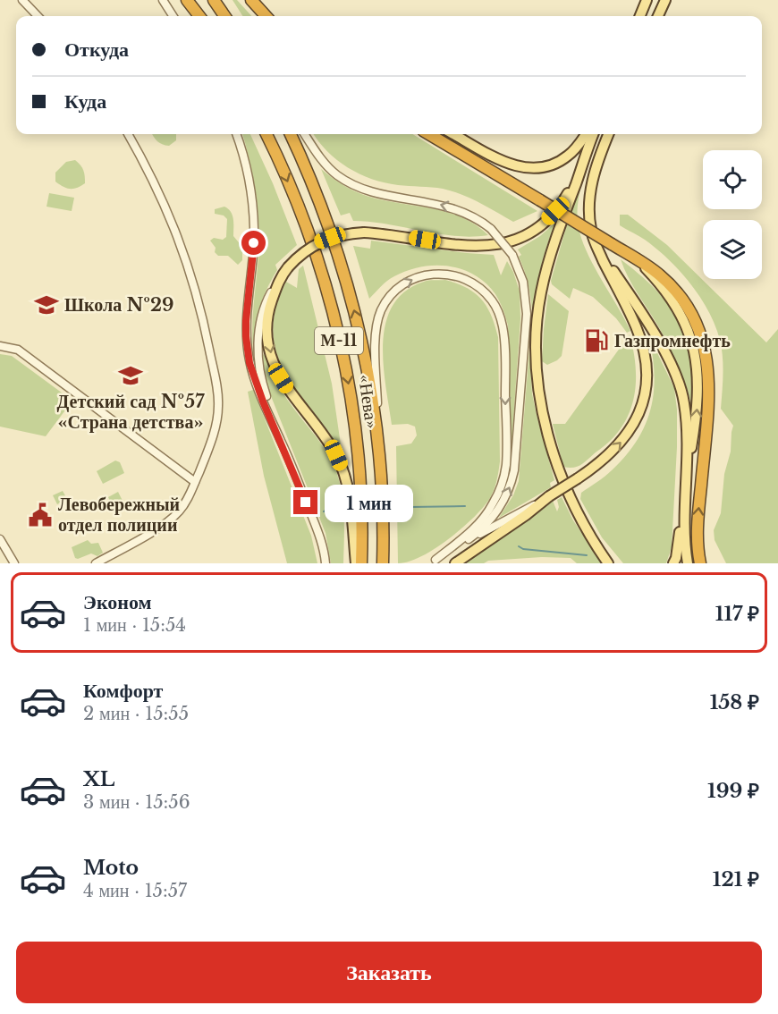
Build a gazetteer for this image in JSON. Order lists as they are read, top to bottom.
{
  "streets": {
    "highway": ["М-11", "«Нева»"]
  },
  "places": {
    "school or university": ["Школа №29", "Детский сад №57 «Страна детства»"],
    "fuel station": ["Газпромнефть"],
    "public building": ["Левобережный отдел полиции"]
  },
  "page": {
    "banner": ["Откуда", "Куда"],
    "bubble": "1 мин",
    "list": [
      {
        "name": "Эконом",
        "note": "1 мин · 15:54",
        "value": "117 ₽"
      },
      {
        "name": "Комфорт",
        "note": "2 мин · 15:55",
        "value": "158 ₽"
      },
      {
        "name": "XL",
        "note": "3 мин · 15:56",
        "value": "199 ₽"
      },
      {
        "name": "Moto",
        "note": "4 мин · 15:57",
        "value": "121 ₽"
      }
    ],
    "buttons": "Заказать"
  }
}
